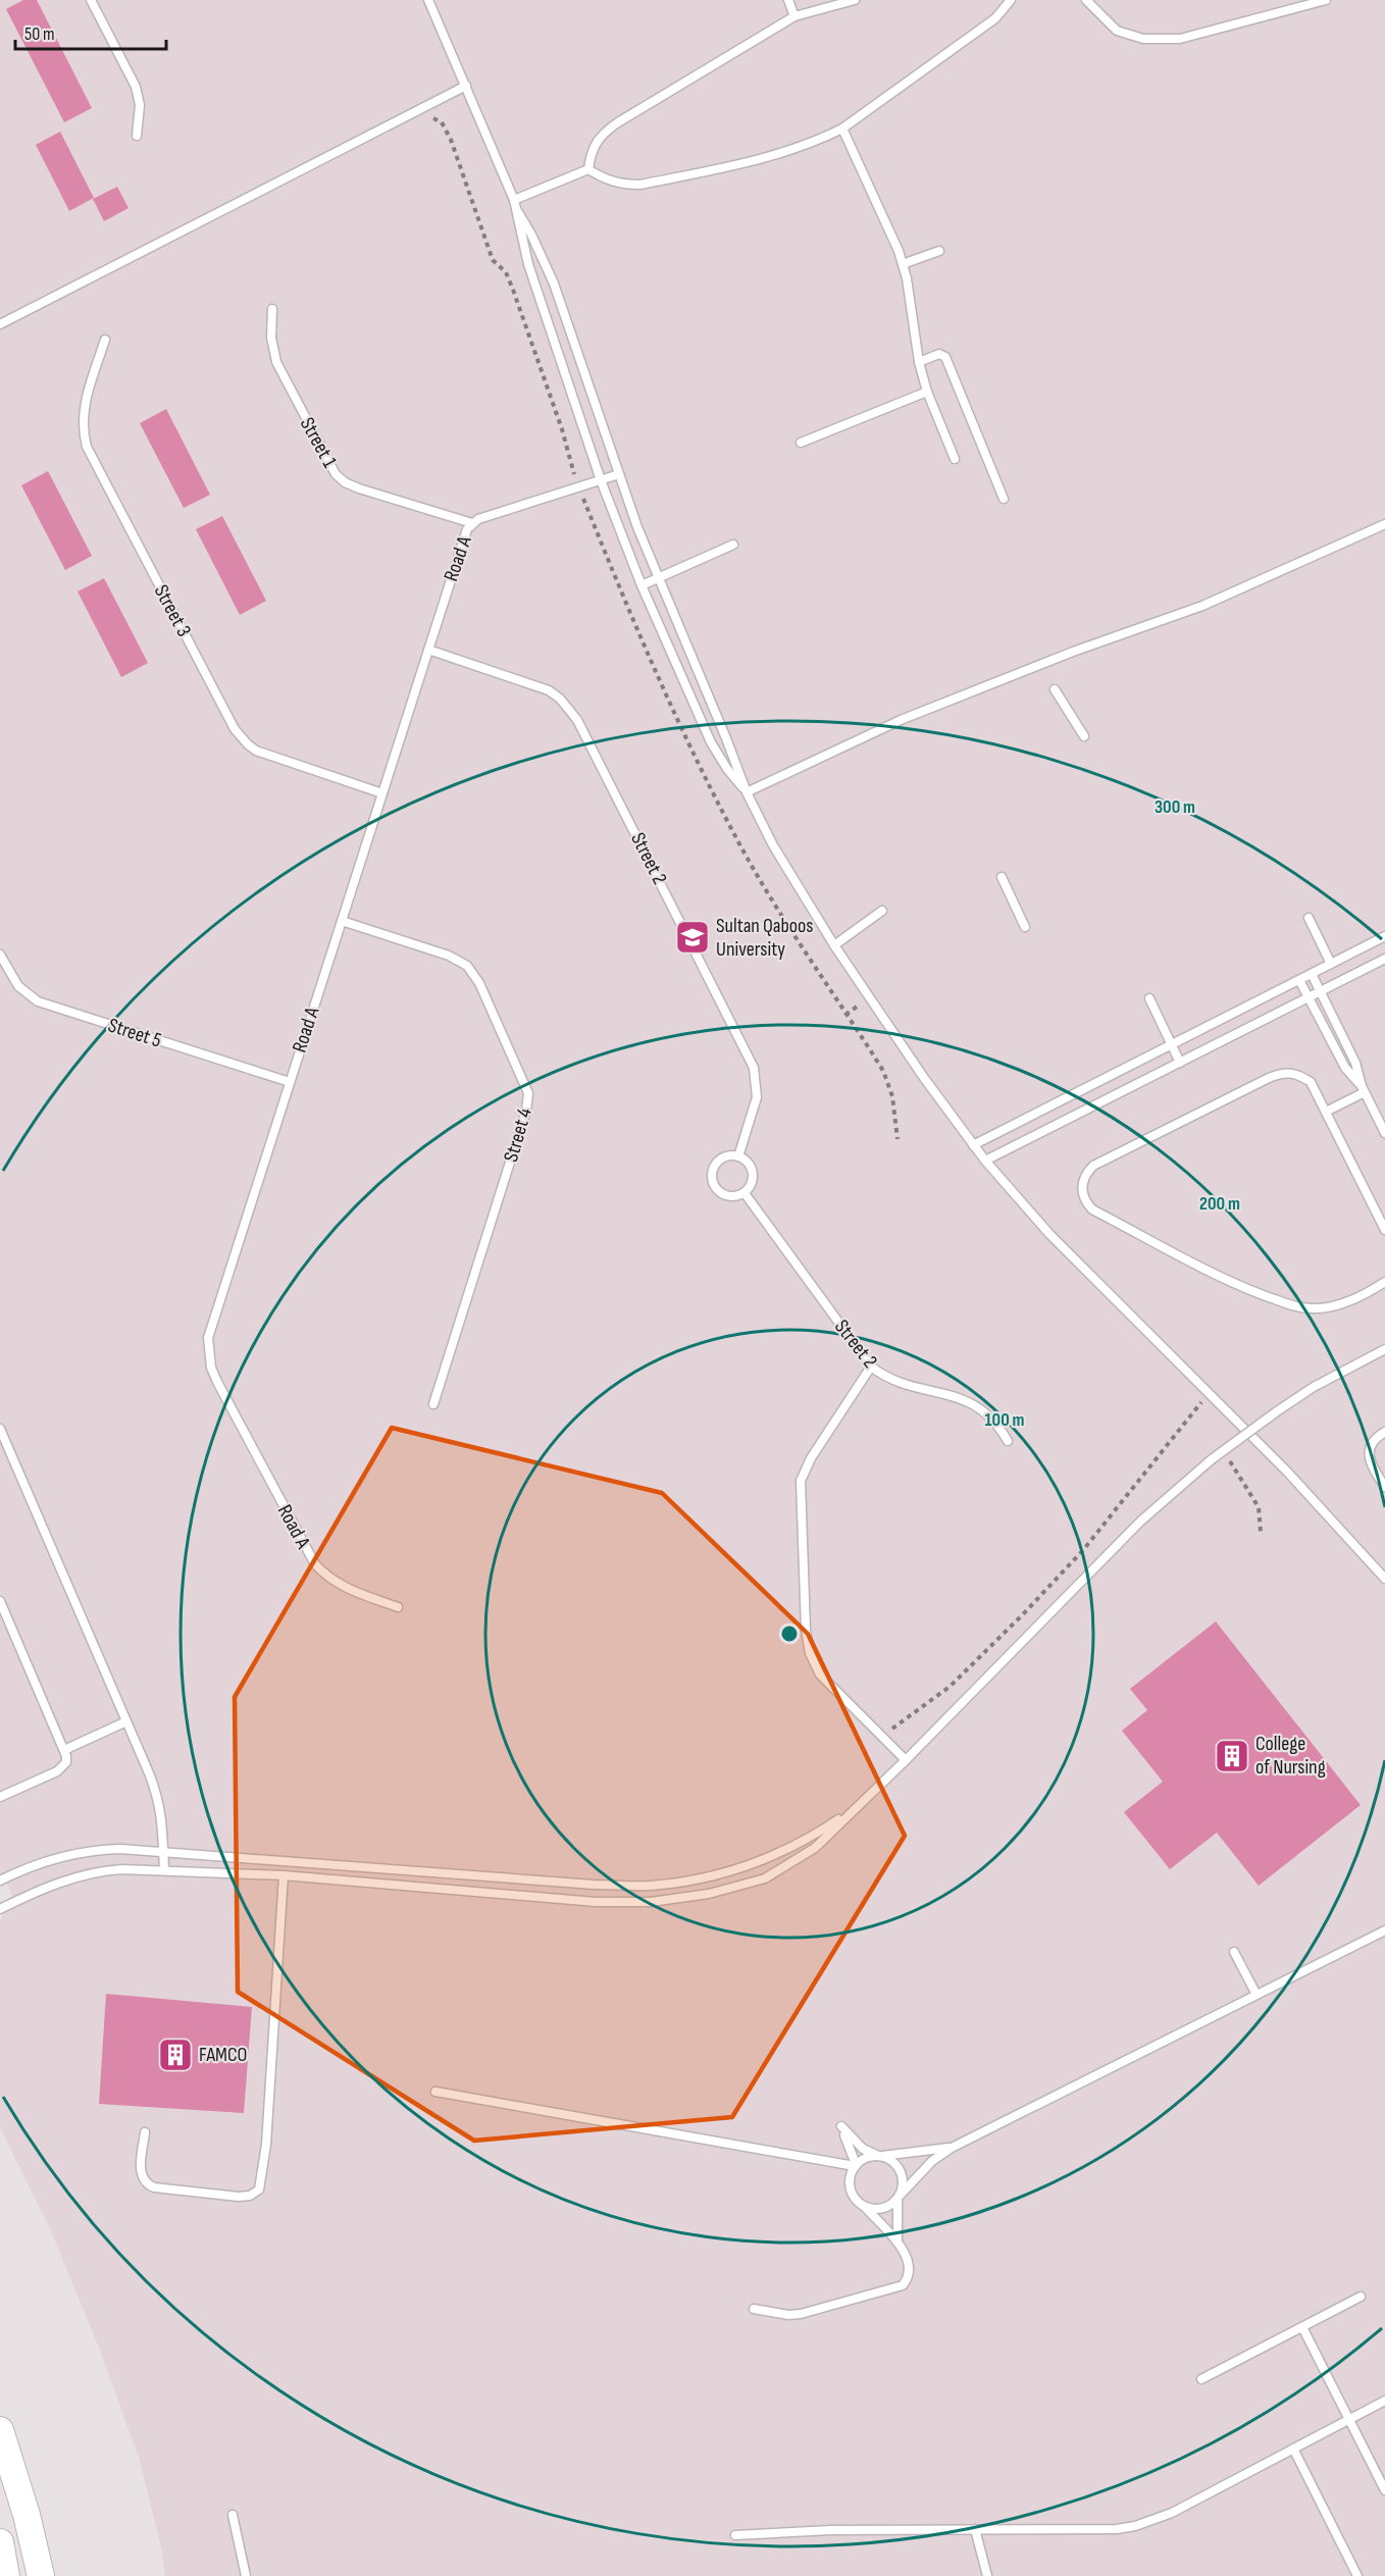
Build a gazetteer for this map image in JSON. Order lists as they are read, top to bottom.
{
  "streets": {
    "lane": [
      "Street 1",
      "Road A",
      "Street 3",
      "Street 2",
      "Street 5",
      "Street 4"
    ]
  },
  "crossings": [
    ["Street 1", "Road A"],
    ["Road A", "Street 3"],
    ["Road A", "Street 2"],
    ["Road A", "Street 5"],
    ["Road A", "Street 4"]
  ],
  "places": {
    "school or university": ["Sultan Qaboos University"],
    "building": ["College of Nursing", "FAMCO"]
  },
  "scale_bar": "50 m",
  "rings": ["300 m", "200 m", "100 m"]
}
